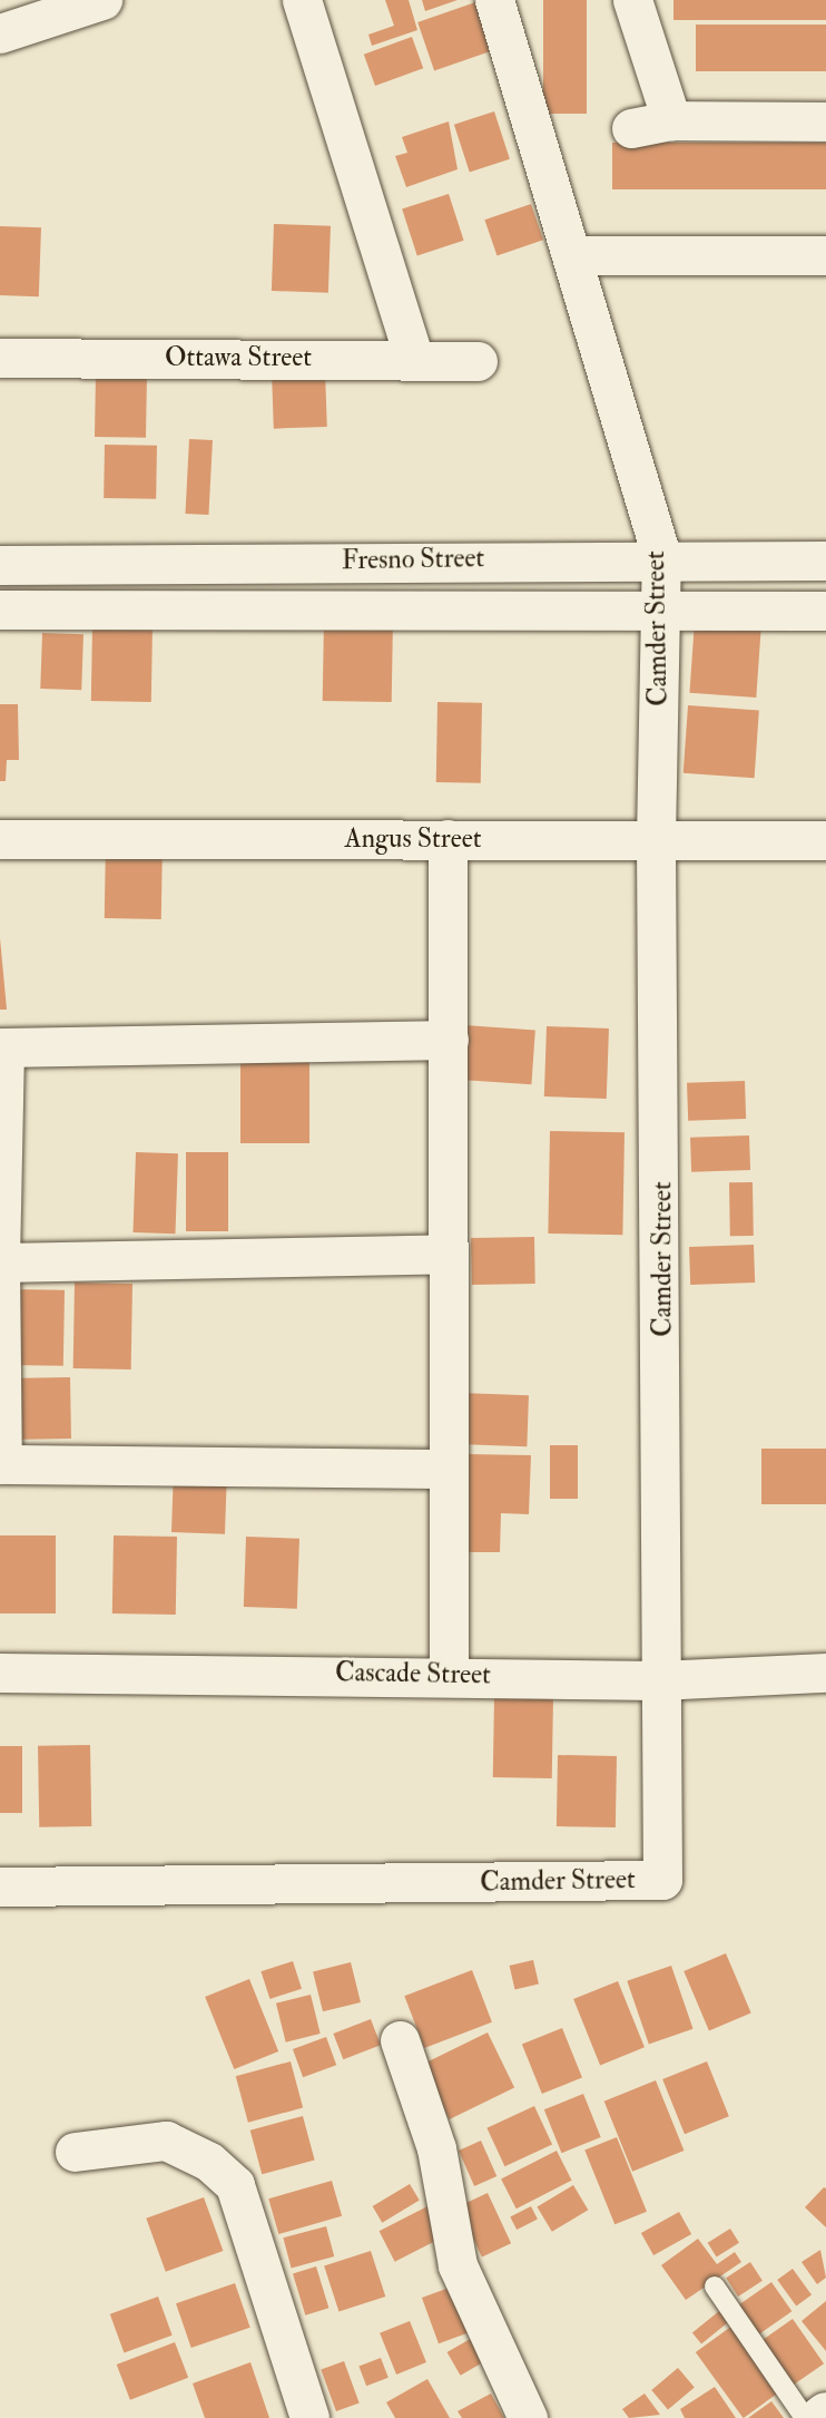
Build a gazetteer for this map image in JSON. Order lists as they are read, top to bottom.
{
  "streets": {
    "street": [
      "Ottawa Street",
      "Fresno Street",
      "Camder Street",
      "Angus Street",
      "Cascade Street"
    ]
  },
  "crossings": [
    ["Fresno Street", "Camder Street"],
    ["Camder Street", "Angus Street"],
    ["Camder Street", "Cascade Street"]
  ]
}
